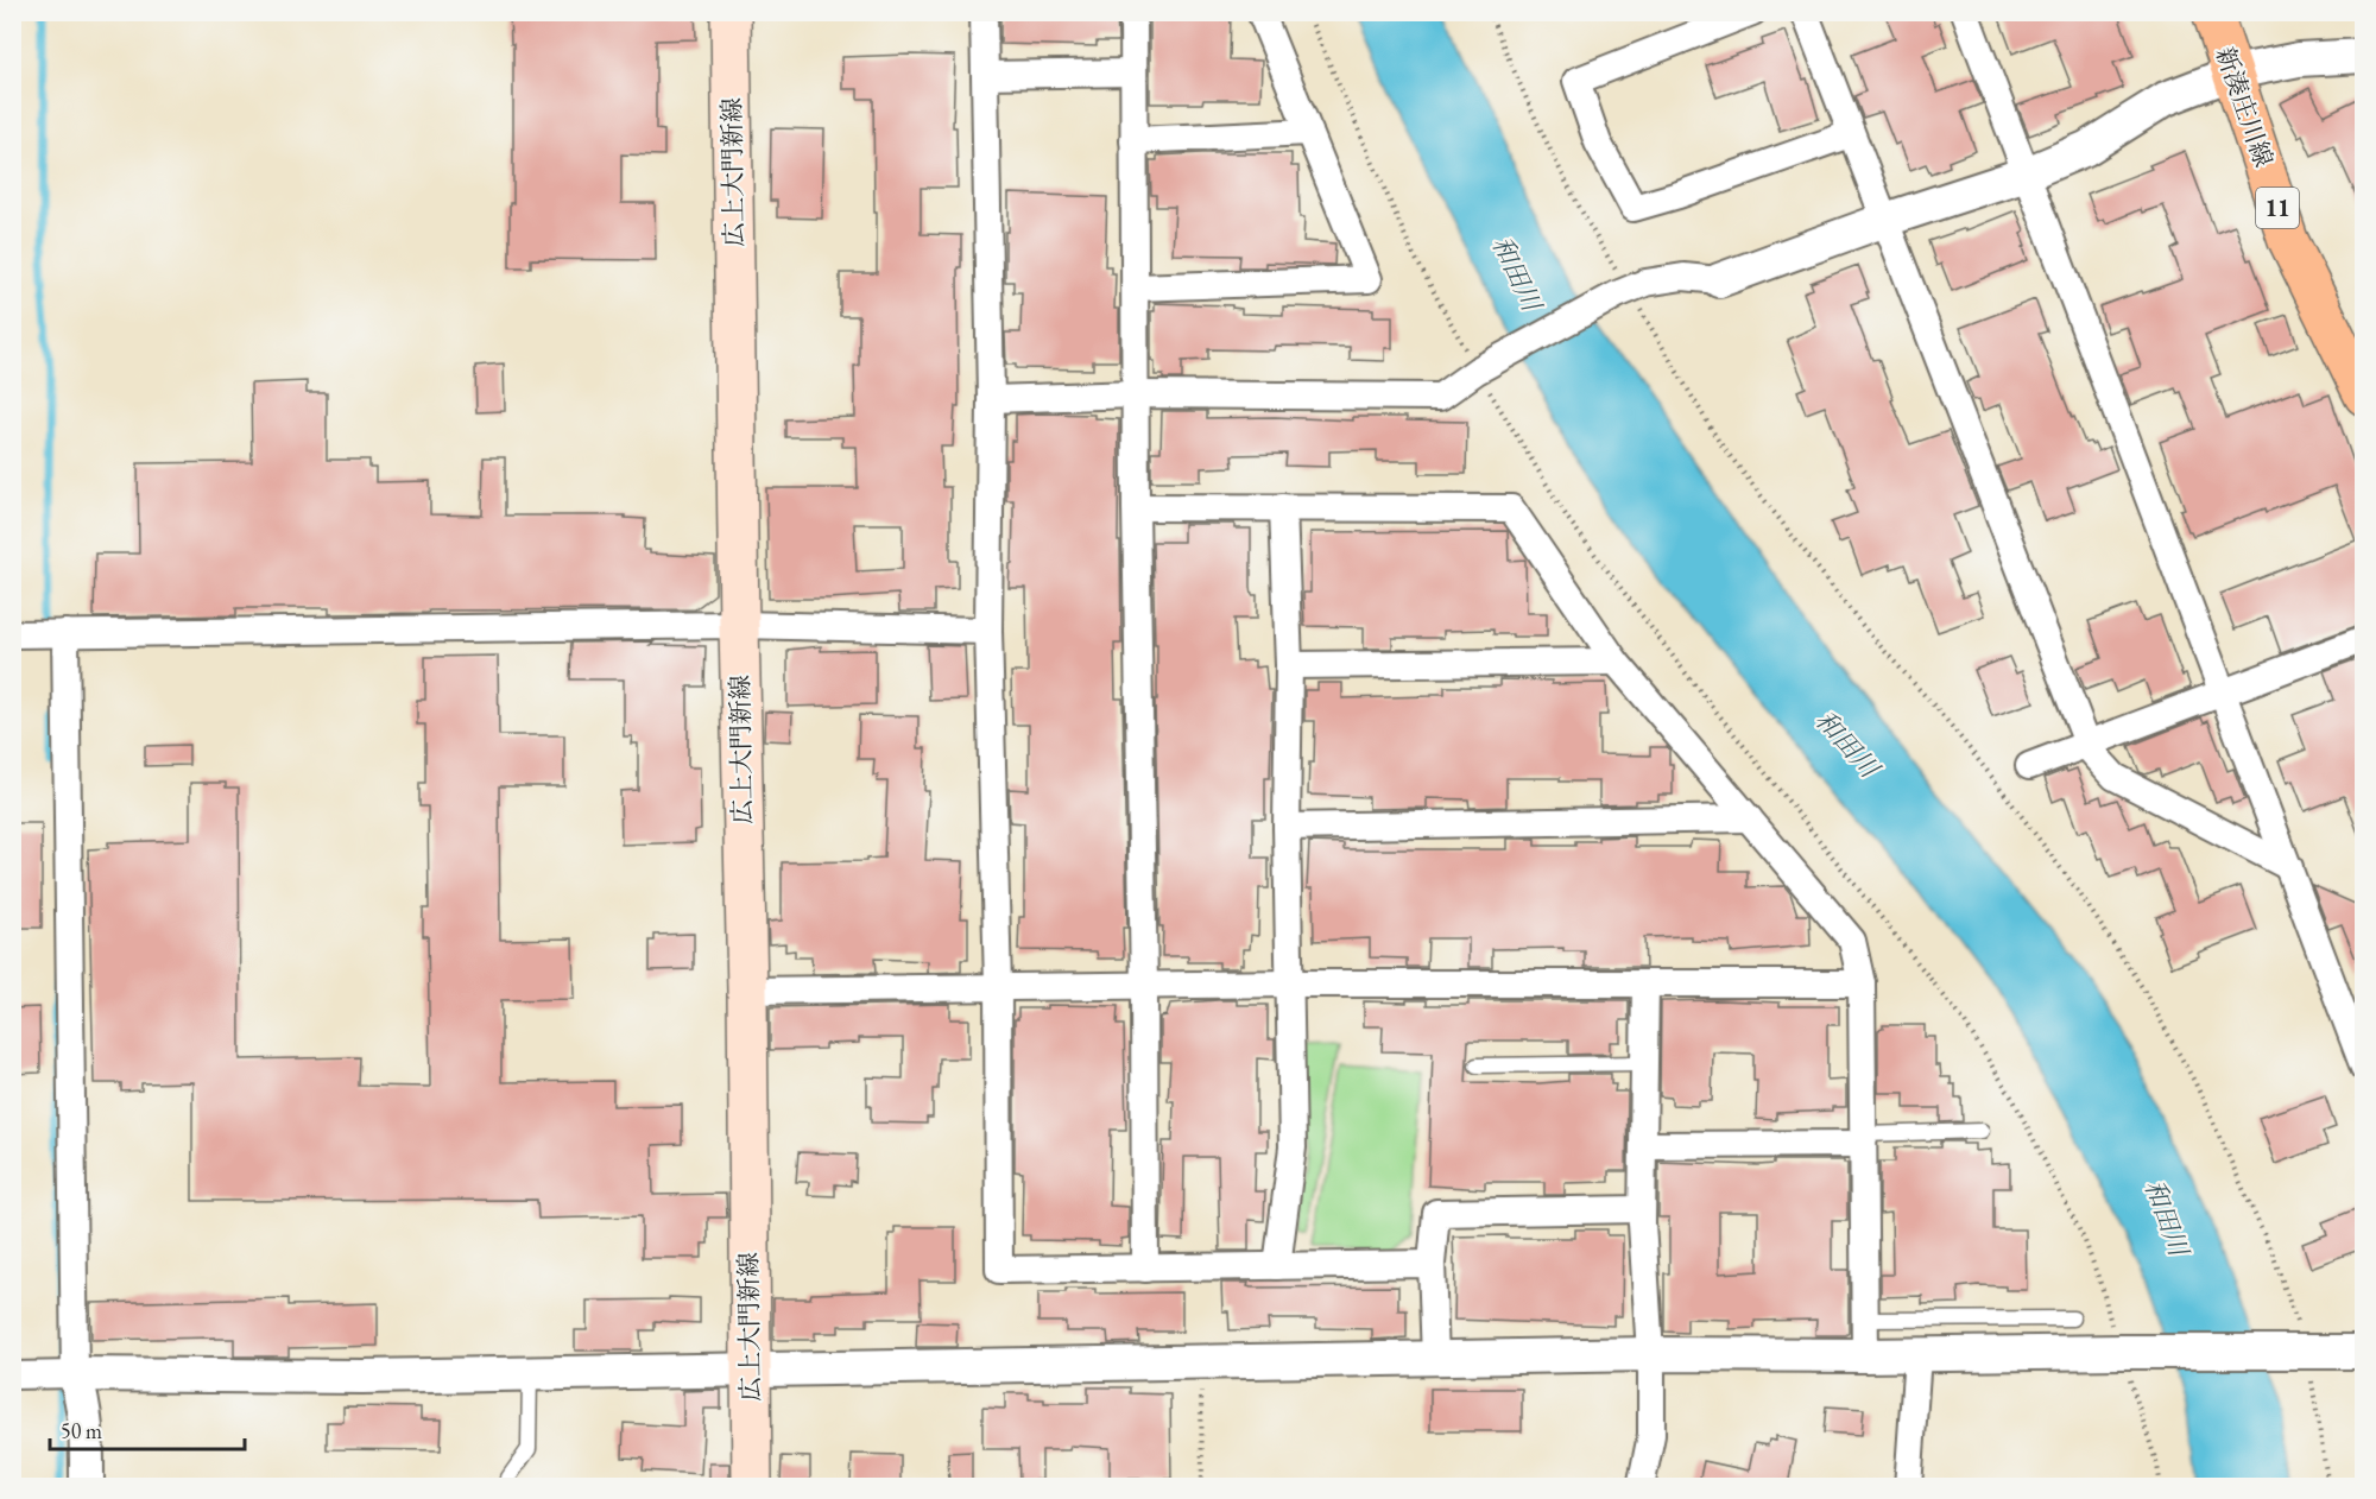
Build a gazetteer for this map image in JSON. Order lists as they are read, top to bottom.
{
  "streets": {
    "main road": ["新湊庄川線", "広上大門新線", "11"]
  },
  "water": ["和田川"],
  "scale_bar": "50 m"
}
